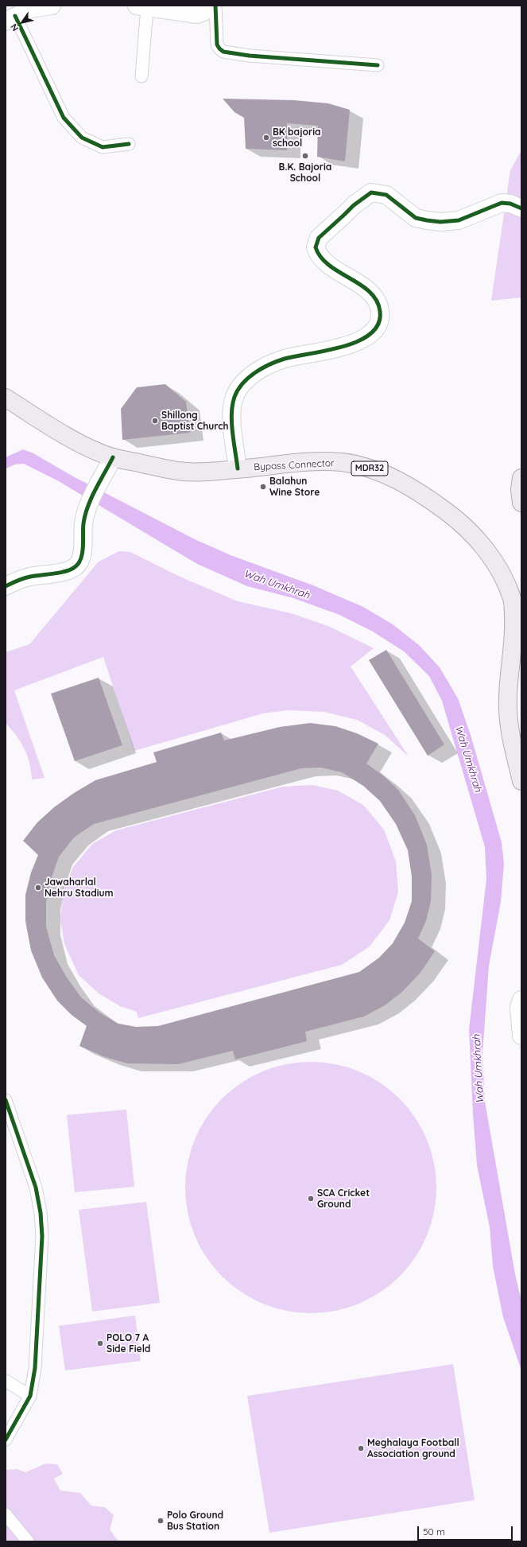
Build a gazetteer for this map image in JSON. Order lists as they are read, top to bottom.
{
  "streets": {
    "main road": ["Bypass Connector", "MDR32"]
  },
  "water": ["Wah Umkhrah"],
  "places": [
    "BK bajoria school",
    "B.K. Bajoria School",
    "Shillong Baptist Church",
    "Balahun Wine Store",
    "Jawaharlal Nehru Stadium",
    "SCA Cricket Ground",
    "POLO 7 A Side Field",
    "Meghalaya Football Association ground",
    "Polo Ground Bus Station"
  ],
  "scale_bar": "50 m",
  "north": "bottom left"
}
